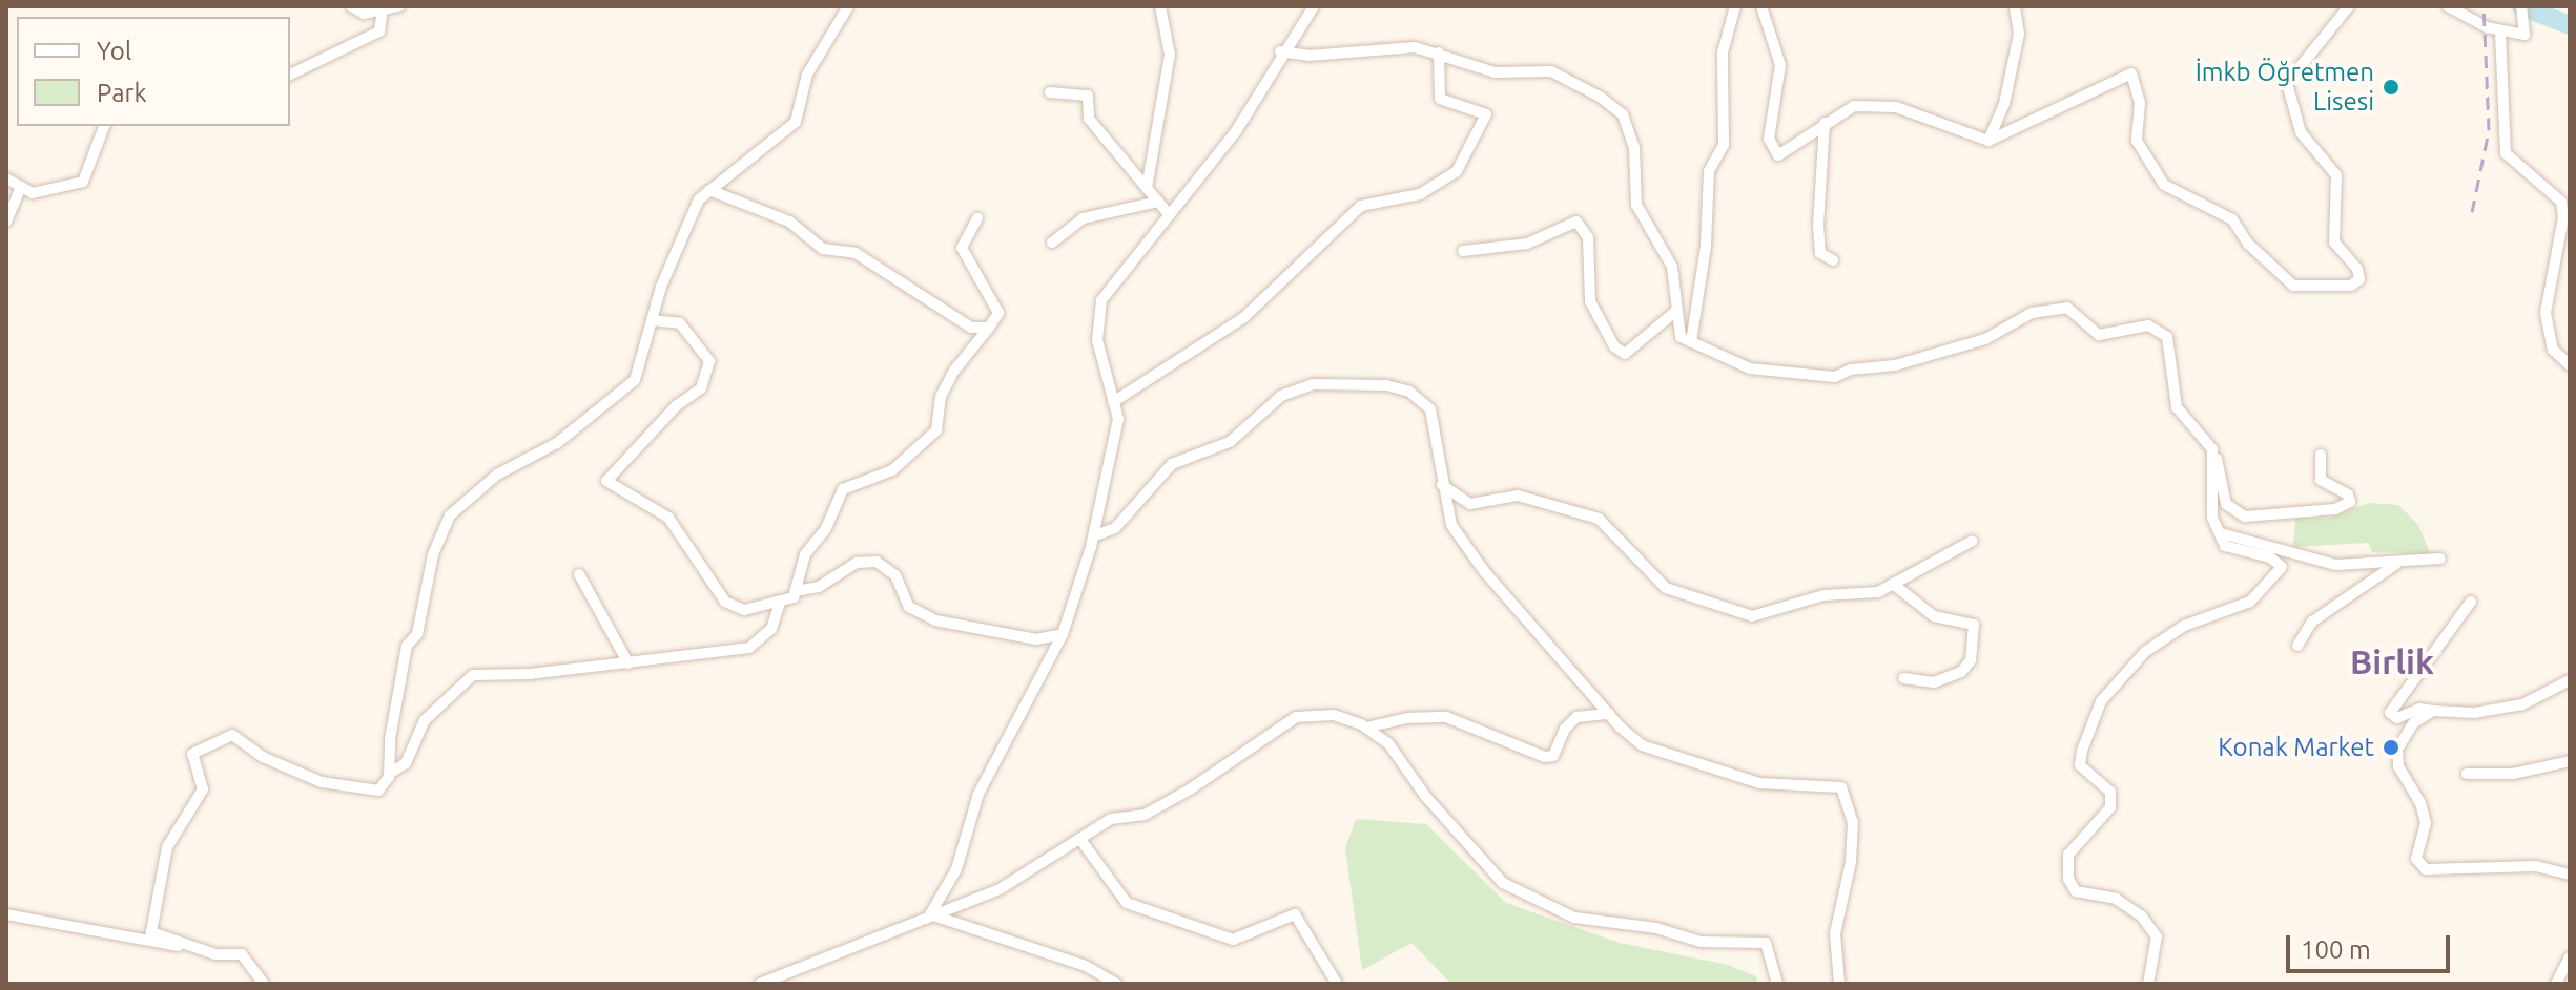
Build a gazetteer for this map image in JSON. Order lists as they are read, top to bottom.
{
  "districts": ["Birlik"],
  "places": ["İmkb Öğretmen Lisesi", "Konak Market"],
  "legend": ["Yol", "Park"],
  "scale_bar": "100 m"
}
